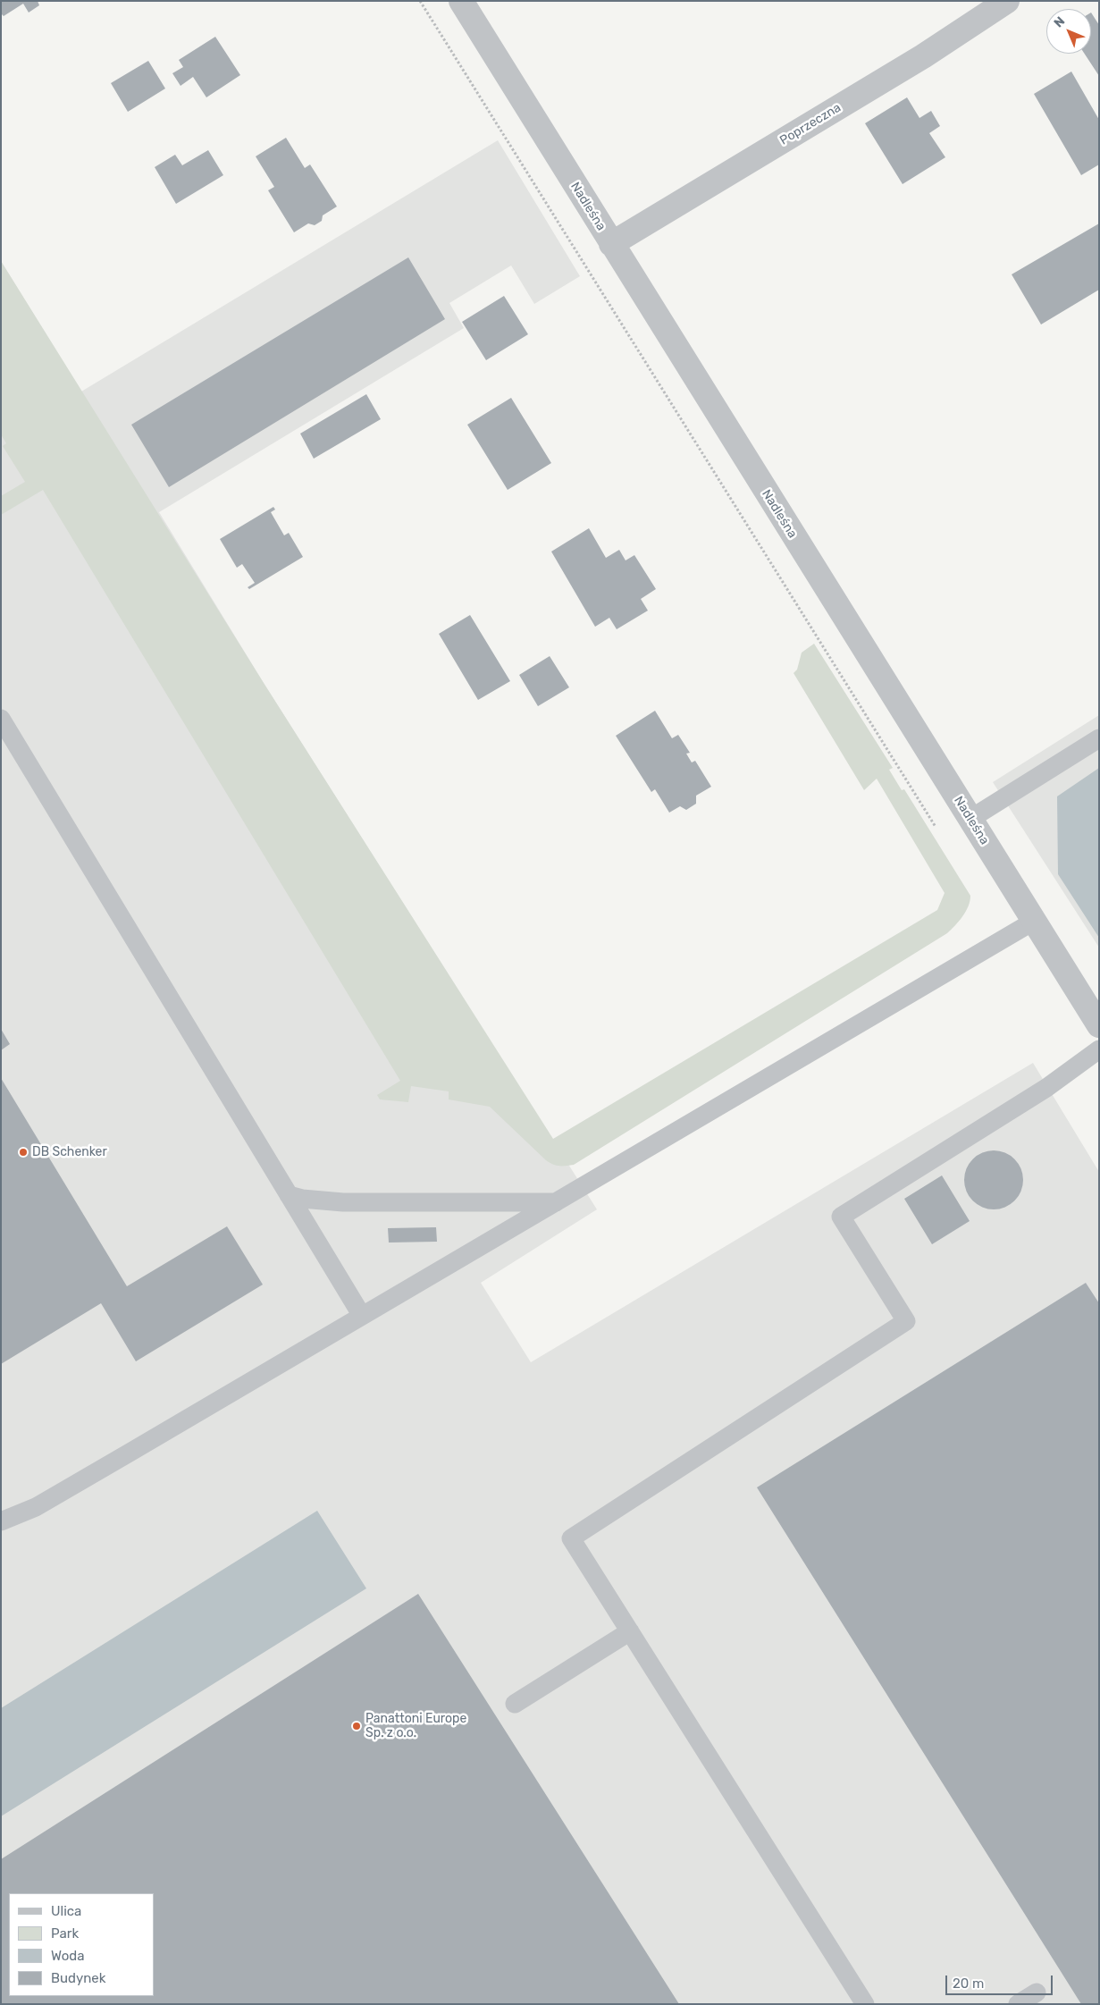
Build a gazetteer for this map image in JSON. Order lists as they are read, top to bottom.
{
  "streets": {
    "street": ["Poprzeczna", "Nadleśna"]
  },
  "crossings": [
    ["Poprzeczna", "Nadleśna"]
  ],
  "places": ["DB Schenker", "Panattoni Europe Sp. z o.o."],
  "legend": [
    "Ulica",
    "Park",
    "Woda",
    "Budynek"
  ],
  "scale_bar": "20 m",
  "north": "top left"
}
